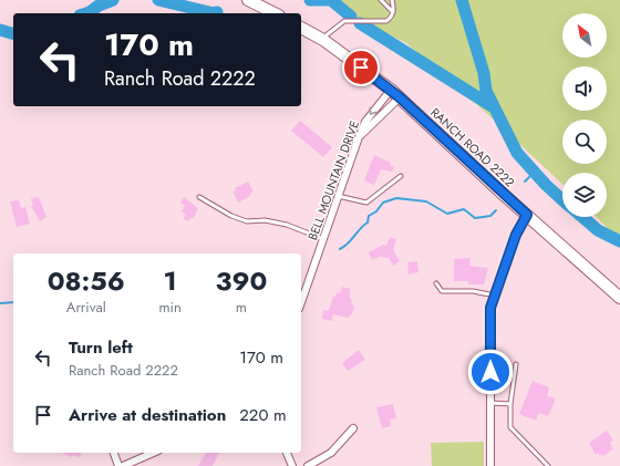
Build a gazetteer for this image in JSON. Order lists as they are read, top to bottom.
{
  "streets": {
    "main road": ["RANCH ROAD 2222"],
    "street": ["BELL MOUNTAIN DRIVE"]
  },
  "crossings": [
    ["RANCH ROAD 2222", "BELL MOUNTAIN DRIVE"]
  ],
  "north": "top left",
  "page": {
    "turn": ["170 m", "Ranch Road 2222"],
    "eta": [
      "08:56",
      "Arrival",
      "1",
      "min",
      "390",
      "m"
    ],
    "list": [
      {
        "name": "Turn left",
        "note": "Ranch Road 2222",
        "value": "170 m"
      },
      {
        "name": "Arrive at destination",
        "value": "220 m"
      }
    ]
  }
}
